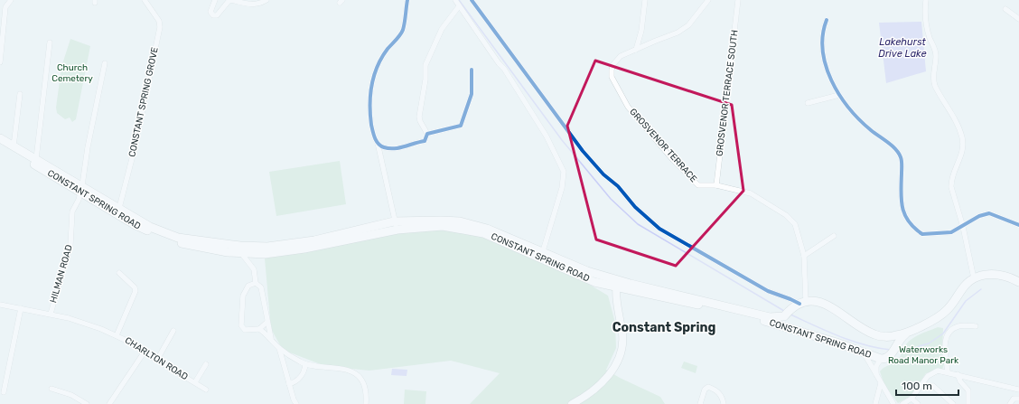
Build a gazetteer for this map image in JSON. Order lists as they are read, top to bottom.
{
  "streets": {
    "main road": ["CONSTANT SPRING ROAD"],
    "street": [
      "GROSVENOR TERRACE SOUTH",
      "CONSTANT SPRING GROVE",
      "GROSVENOR TERRACE",
      "HILMAN ROAD",
      "CHARLTON ROAD"
    ]
  },
  "crossings": [
    ["GROSVENOR TERRACE SOUTH", "GROSVENOR TERRACE"],
    ["CONSTANT SPRING GROVE", "CONSTANT SPRING ROAD"],
    ["GROSVENOR TERRACE", "CONSTANT SPRING ROAD"],
    ["CONSTANT SPRING ROAD", "HILMAN ROAD"],
    ["HILMAN ROAD", "CHARLTON ROAD"]
  ],
  "districts": ["Constant Spring"],
  "water": ["Lakehurst Drive Lake"],
  "parks": ["Church Cemetery", "Waterworks Road Manor Park"],
  "scale_bar": "100 m"
}
